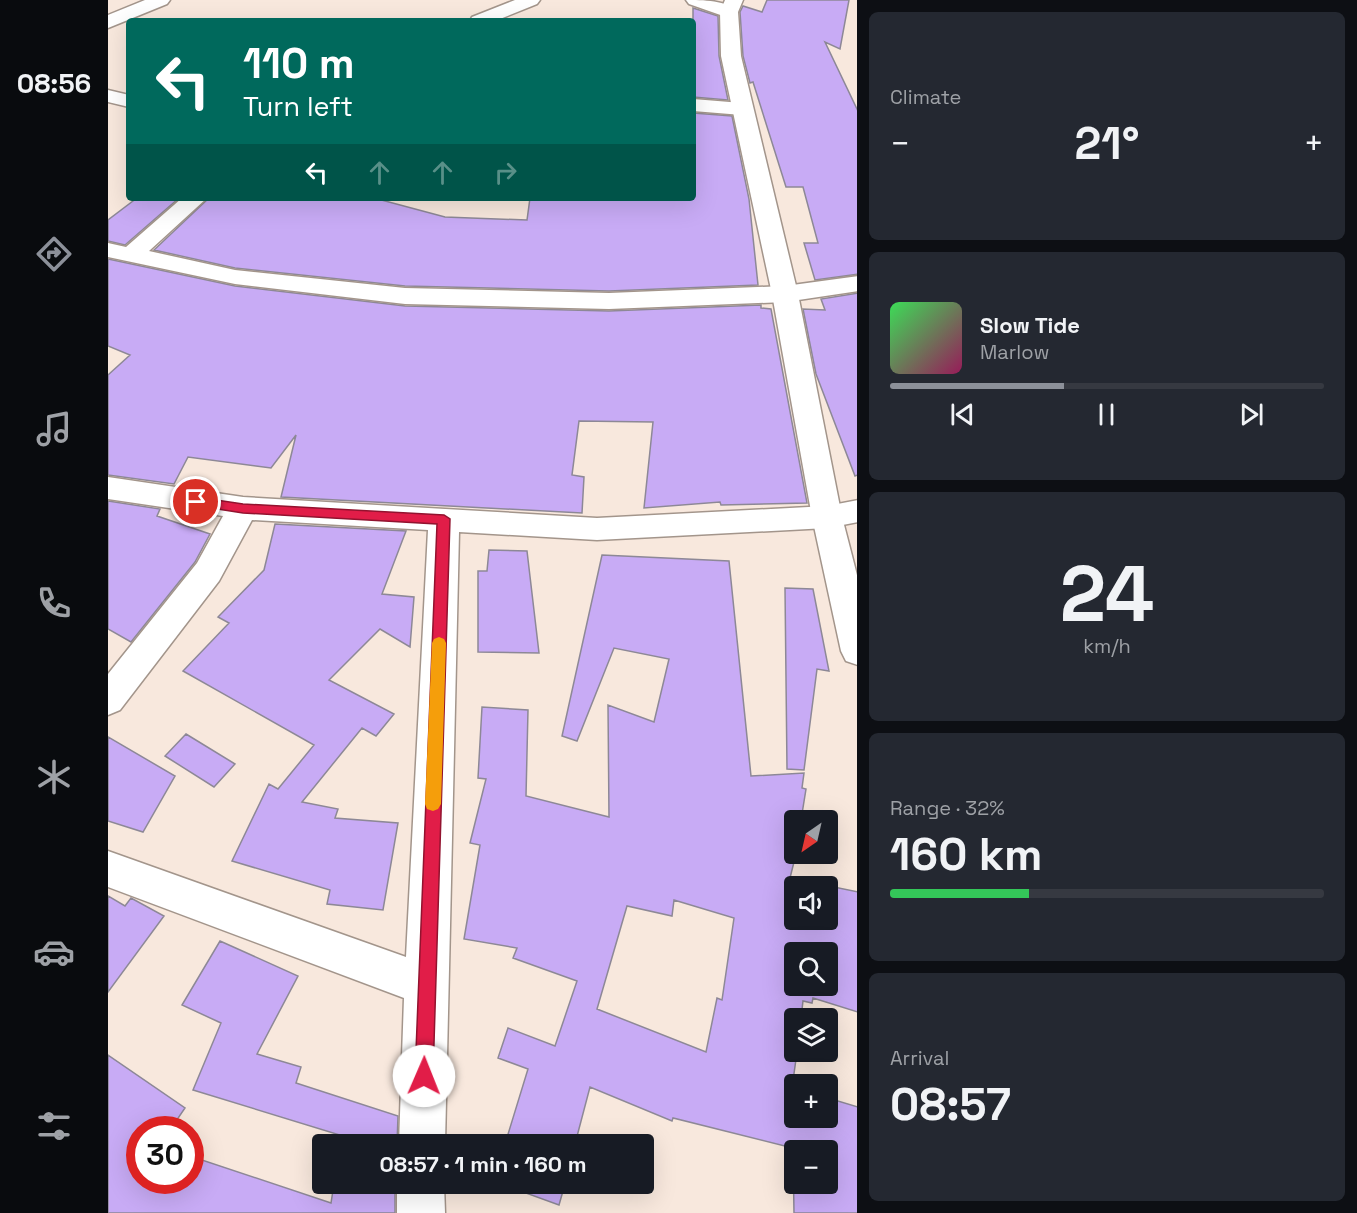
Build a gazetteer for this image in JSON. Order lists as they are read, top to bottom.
{
  "north": "bottom left",
  "page": {
    "tabs": "08:56",
    "tile": [
      "Climate",
      ["24", "km/h"],
      ["Range · 32%", "160 km"],
      ["Arrival", "08:57"]
    ],
    "turn": ["110 m", "Turn left"],
    "heat": ["−", "21°", "+"],
    "song": ["Slow Tide", "Marlow"],
    "map_buttons": ["+", "−"],
    "limit": "30",
    "trip": "08:57 · 1 min · 160 m"
  }
}
